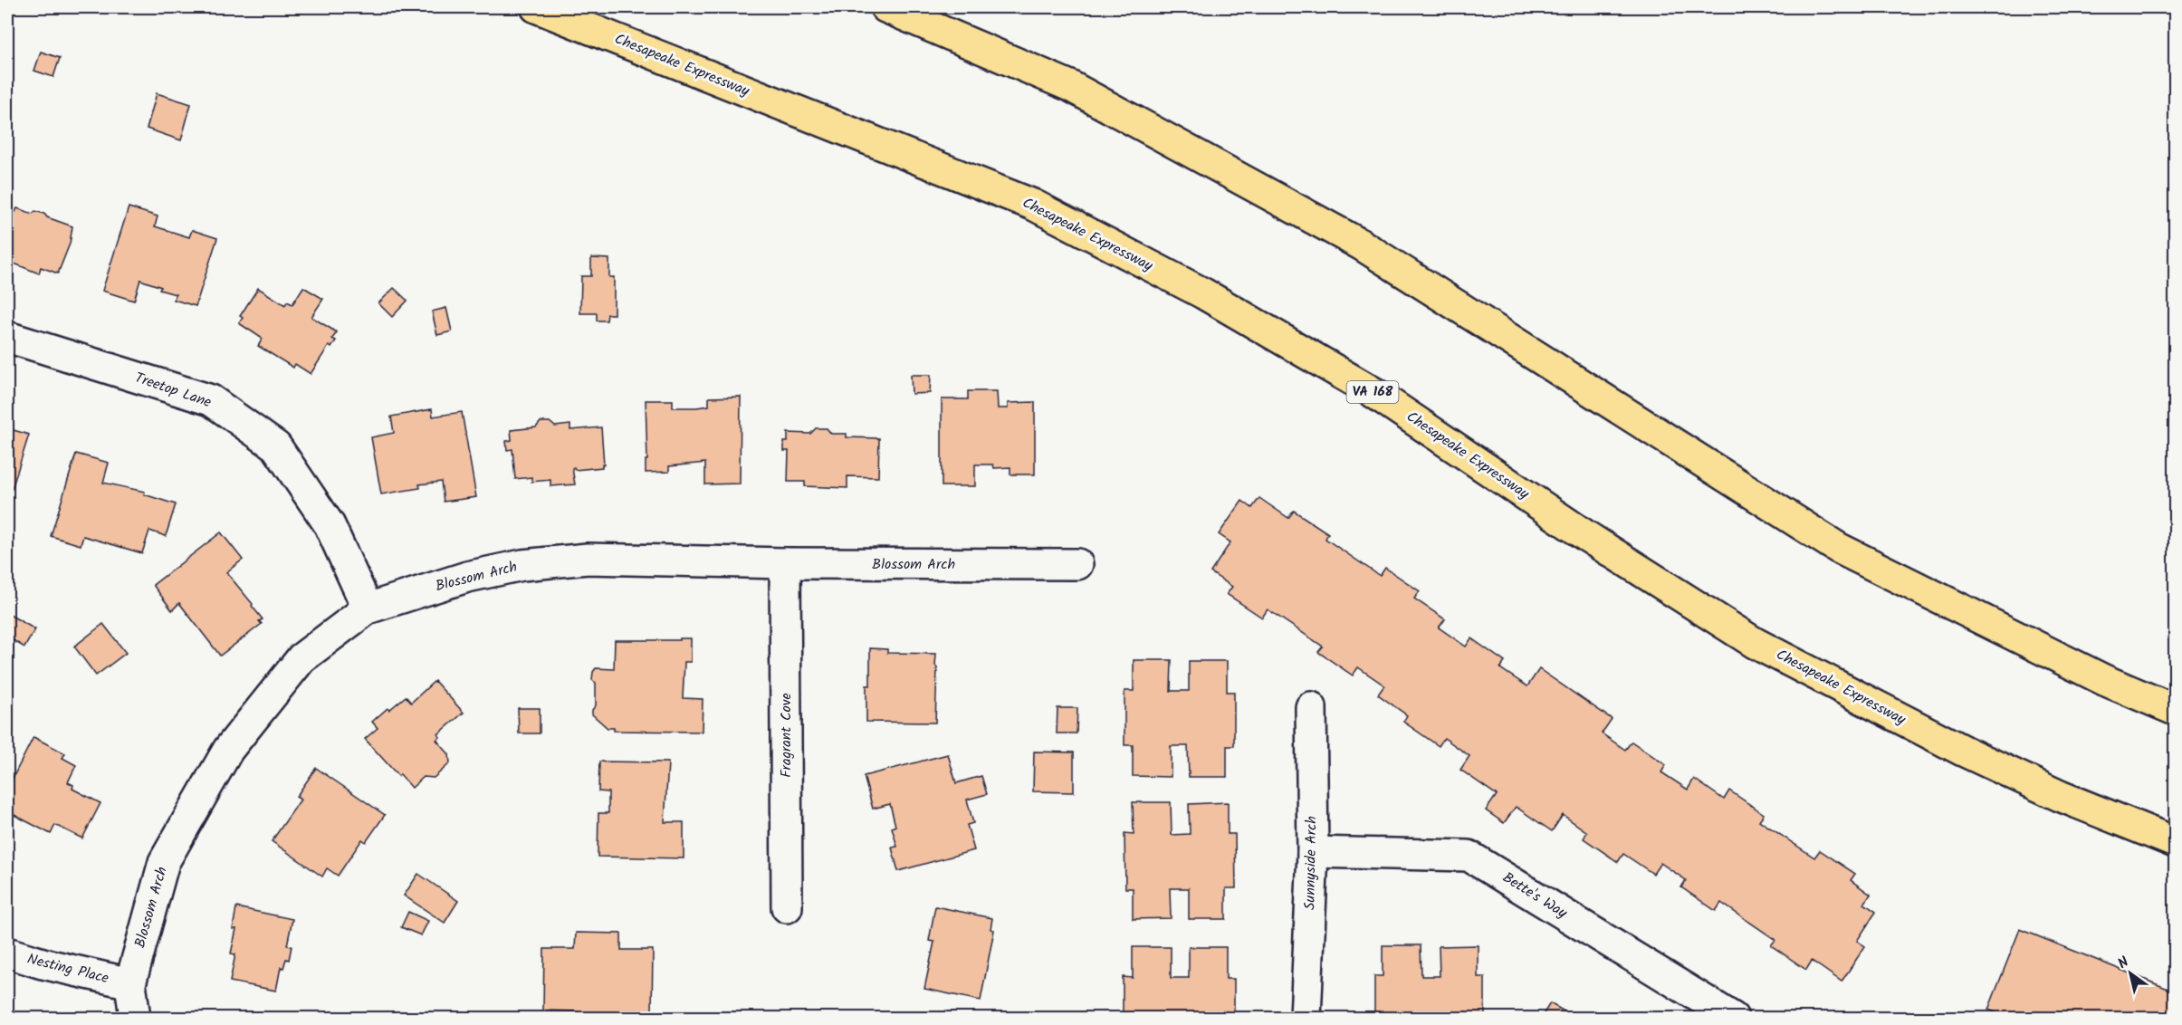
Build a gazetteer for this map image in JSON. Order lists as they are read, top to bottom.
{
  "streets": {
    "highway": ["Chesapeake Expressway", "VA 168"],
    "street": [
      "Treetop Lane",
      "Blossom Arch",
      "Fragrant Cove",
      "Sunnyside Arch",
      "Bette's Way",
      "Nesting Place"
    ]
  },
  "crossings": [
    ["Treetop Lane", "Blossom Arch"],
    ["Blossom Arch", "Fragrant Cove"],
    ["Blossom Arch", "Nesting Place"],
    ["Sunnyside Arch", "Bette's Way"]
  ],
  "north": "top left"
}
